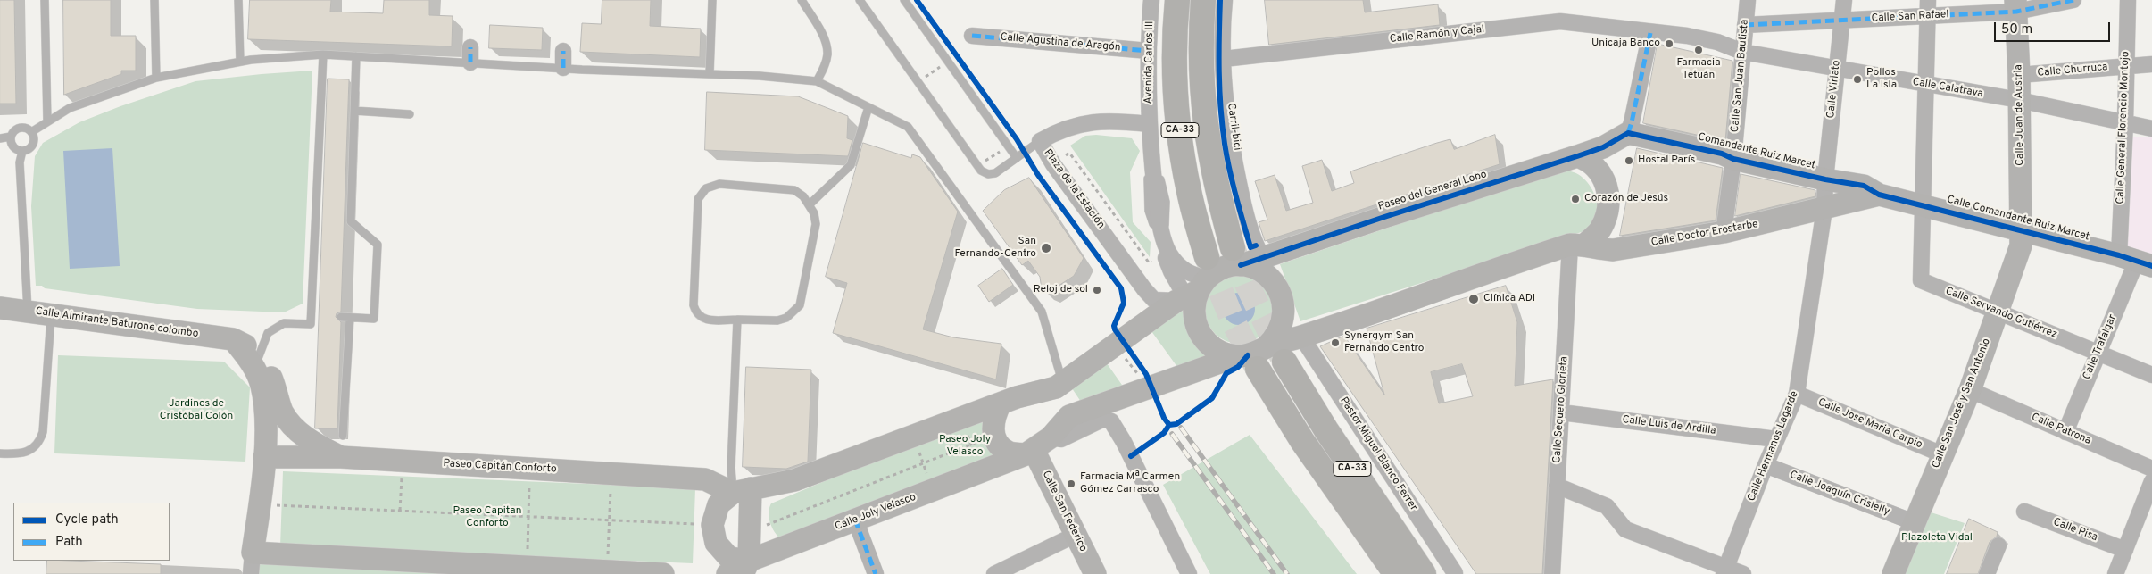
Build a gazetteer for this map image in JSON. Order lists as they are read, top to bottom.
{
  "streets": {
    "highway": ["CA-33"],
    "street": [
      "Calle San Rafael",
      "Calle Ramón y Cajal",
      "Calle Agustina de Aragón",
      "Avenida Carlos III",
      "Calle Churruca",
      "Calle San Juan Bautista",
      "Calle Calatrava",
      "Calle Viriato",
      "Calle Juan de Austria",
      "Calle General Florencio Montojo",
      "Comandante Ruiz Marcet",
      "Plaza de la Estación",
      "Paseo del General Lobo",
      "Calle Comandante Ruiz Marcet",
      "Calle Doctor Erostarbe",
      "Calle Servando Gutiérrez",
      "Calle Almirante Baturone colombo",
      "Calle Trafalgar",
      "Calle San José y San Antonio",
      "Calle Sequero Glorieta",
      "Calle Jose Maria Carpio",
      "Calle Luis de Ardilla",
      "Calle Patrona",
      "Calle Hermanos Lagarde",
      "Pastor Miguel Blanco Ferrer",
      "Paseo Capitán Conforto",
      "Calle Joaquín Crislelly",
      "Calle San Federico",
      "Calle Joly Velasco",
      "Calle Pisa"
    ],
    "cycle path": ["Carril-bici"]
  },
  "crossings": [
    ["Calle San Rafael", "Calle San Juan Bautista"],
    ["Calle San Rafael", "Calle Viriato"],
    ["Calle San Rafael", "Calle Juan de Austria"],
    ["Calle Ramón y Cajal", "Calle San Juan Bautista"],
    ["Calle Ramón y Cajal", "Calle Calatrava"],
    ["Calle Agustina de Aragón", "Avenida Carlos III"],
    ["Avenida Carlos III", "Plaza de la Estación"],
    ["Calle Churruca", "Calle Juan de Austria"],
    ["Calle Churruca", "Calle General Florencio Montojo"],
    ["Calle San Juan Bautista", "Calle Calatrava"],
    ["Calle San Juan Bautista", "Comandante Ruiz Marcet"],
    ["Calle San Juan Bautista", "Calle Doctor Erostarbe"],
    ["Calle Calatrava", "Calle Viriato"],
    ["Calle Calatrava", "Calle Juan de Austria"],
    ["Calle Calatrava", "Calle General Florencio Montojo"],
    ["Calle Viriato", "Comandante Ruiz Marcet"],
    ["Calle Viriato", "Calle Doctor Erostarbe"],
    ["Calle Viriato", "Calle Hermanos Lagarde"],
    ["Calle Juan de Austria", "Calle Comandante Ruiz Marcet"],
    ["Calle Juan de Austria", "Calle San José y San Antonio"],
    ["Calle General Florencio Montojo", "Calle Comandante Ruiz Marcet"],
    ["Calle General Florencio Montojo", "Calle Trafalgar"],
    ["CA-33", "Plaza de la Estación"],
    ["CA-33", "Paseo del General Lobo"],
    ["Comandante Ruiz Marcet", "Paseo del General Lobo"],
    ["Comandante Ruiz Marcet", "Calle Comandante Ruiz Marcet"],
    ["Comandante Ruiz Marcet", "Calle Doctor Erostarbe"],
    ["Plaza de la Estación", "Paseo del General Lobo"],
    ["Calle Comandante Ruiz Marcet", "Calle Doctor Erostarbe"],
    ["Calle Comandante Ruiz Marcet", "Calle Servando Gutiérrez"],
    ["Calle Comandante Ruiz Marcet", "Calle Trafalgar"],
    ["Calle Comandante Ruiz Marcet", "Calle San José y San Antonio"],
    ["Calle Doctor Erostarbe", "Calle Sequero Glorieta"],
    ["Calle Doctor Erostarbe", "Calle Hermanos Lagarde"],
    ["Calle Servando Gutiérrez", "Calle Trafalgar"],
    ["Calle Servando Gutiérrez", "Calle San José y San Antonio"],
    ["Calle Trafalgar", "Calle Patrona"],
    ["Calle San José y San Antonio", "Calle Jose Maria Carpio"],
    ["Calle San José y San Antonio", "Calle Patrona"],
    ["Calle San José y San Antonio", "Calle Joaquín Crislelly"],
    ["Calle Sequero Glorieta", "Calle Luis de Ardilla"],
    ["Calle Jose Maria Carpio", "Calle Hermanos Lagarde"],
    ["Calle Luis de Ardilla", "Calle Hermanos Lagarde"],
    ["Calle Hermanos Lagarde", "Calle Joaquín Crislelly"],
    ["Calle San Federico", "Calle Joly Velasco"]
  ],
  "parks": [
    "Jardines de Cristóbal Colón",
    "Paseo Joly Velasco",
    "Paseo Capitan Conforto",
    "Plazoleta Vidal"
  ],
  "places": [
    "Unicaja Banco",
    "Farmacia Tetuán",
    "Pollos La Isla",
    "Hostal París",
    "Corazón de Jesús",
    "San Fernando-Centro",
    "Reloj de sol",
    "Clínica ADI",
    "Synergym San Fernando Centro",
    "Farmacia Mª Carmen Gómez Carrasco"
  ],
  "legend": ["Cycle path", "Path"],
  "scale_bar": "50 m"
}
